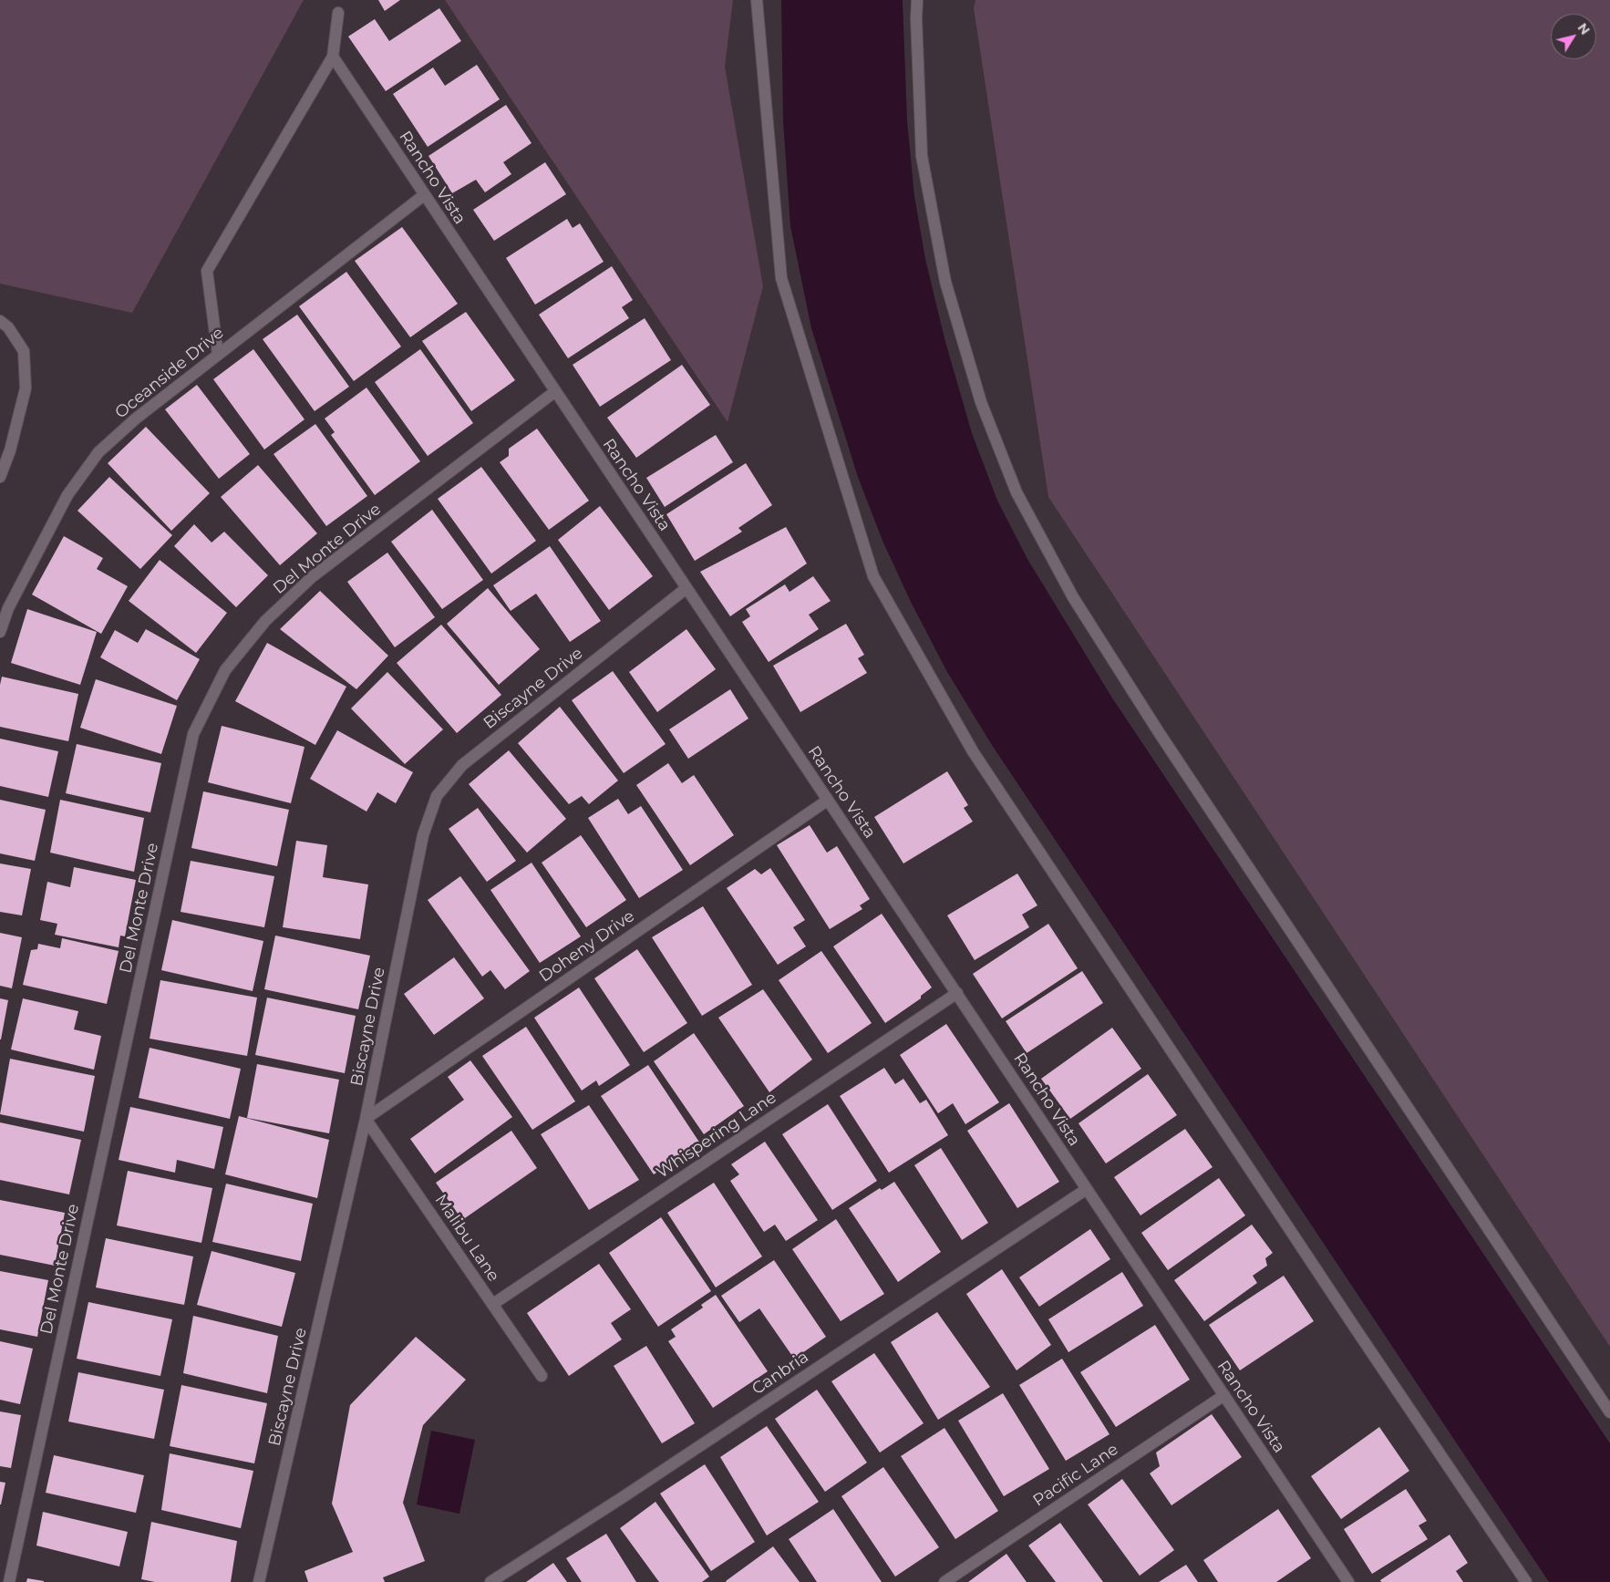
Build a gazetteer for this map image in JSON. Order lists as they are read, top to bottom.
{
  "streets": {
    "lane": [
      "Rancho Vista",
      "Oceanside Drive",
      "Del Monte Drive",
      "Biscayne Drive",
      "Doheny Drive",
      "Whispering Lane",
      "Malibu Lane",
      "Canbria",
      "Pacific Lane"
    ]
  },
  "crossings": [
    ["Rancho Vista", "Oceanside Drive"],
    ["Rancho Vista", "Del Monte Drive"],
    ["Rancho Vista", "Biscayne Drive"],
    ["Rancho Vista", "Doheny Drive"],
    ["Rancho Vista", "Whispering Lane"],
    ["Rancho Vista", "Canbria"],
    ["Rancho Vista", "Pacific Lane"],
    ["Biscayne Drive", "Doheny Drive"],
    ["Biscayne Drive", "Malibu Lane"],
    ["Doheny Drive", "Malibu Lane"],
    ["Whispering Lane", "Malibu Lane"]
  ],
  "north": "top right"
}
